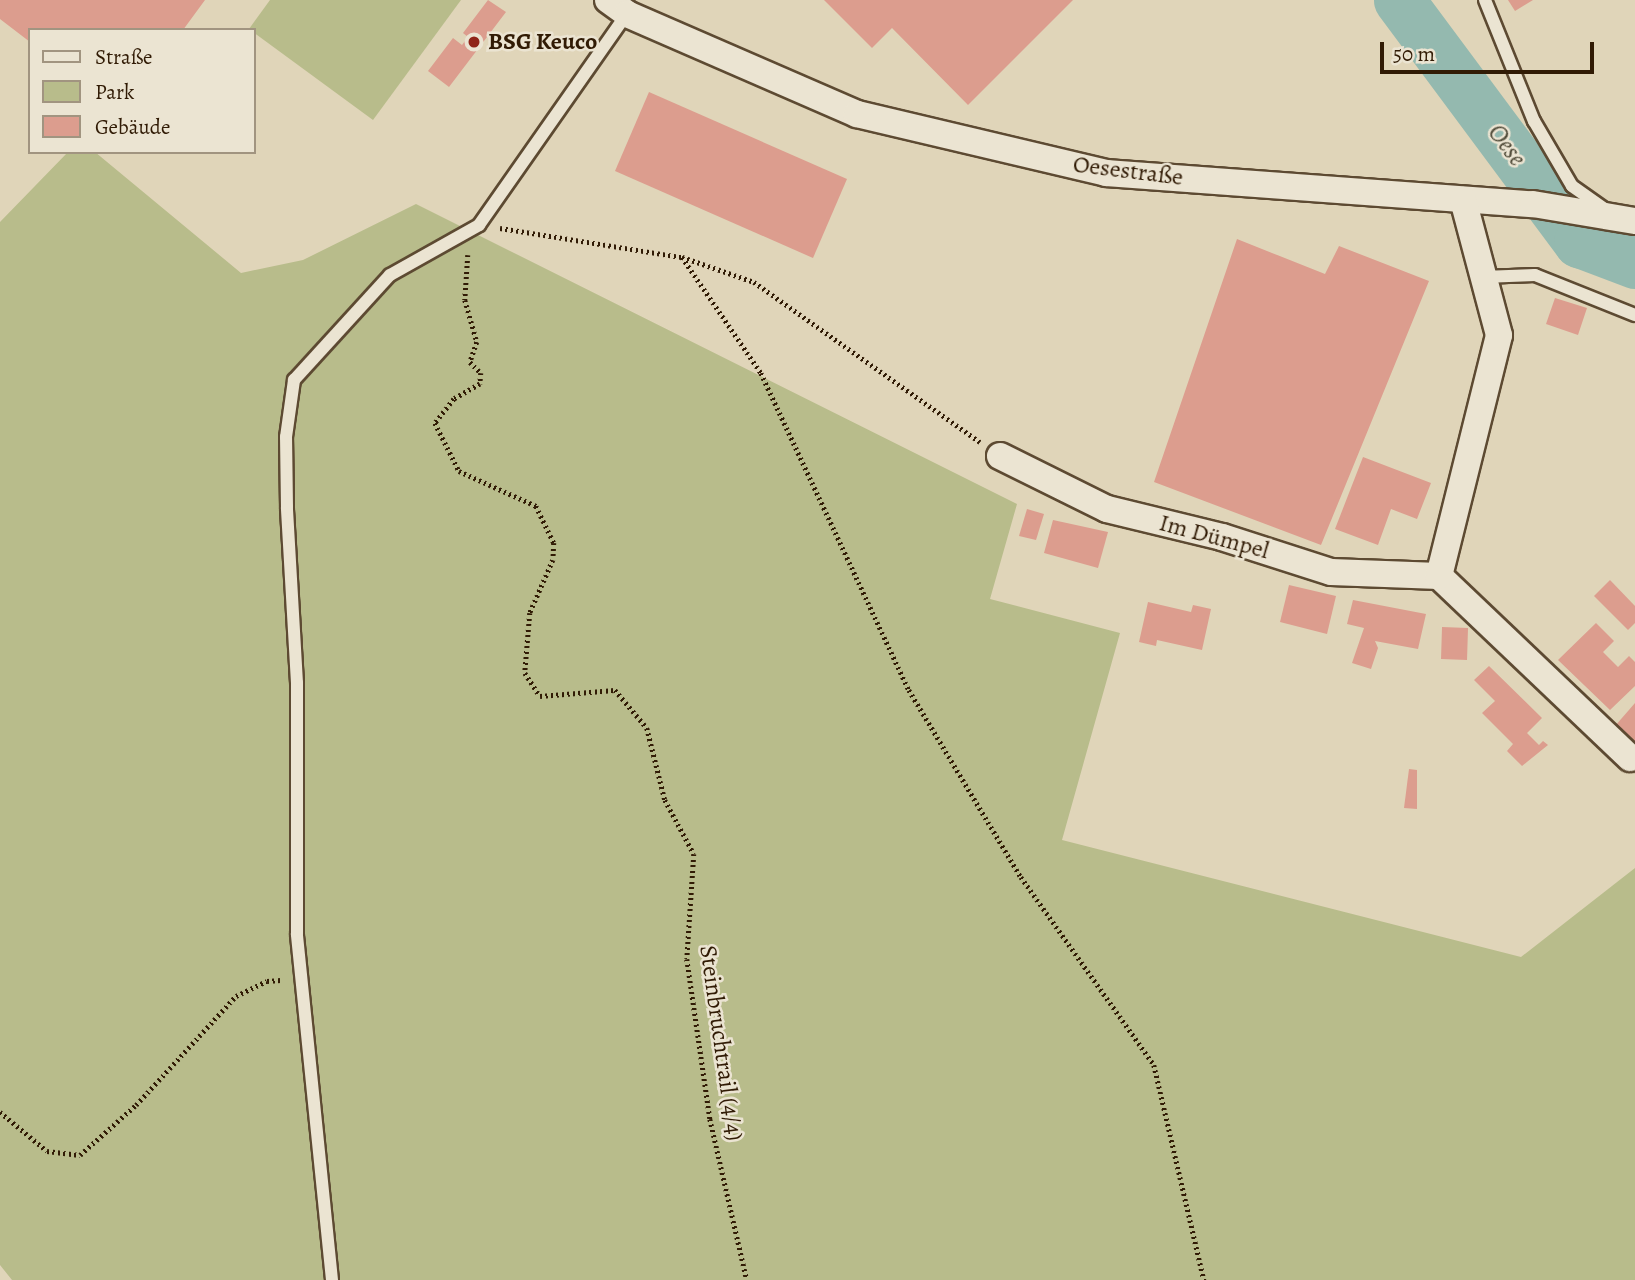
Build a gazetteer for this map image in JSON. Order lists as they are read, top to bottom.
{
  "streets": {
    "street": ["Oesestraße", "Im Dümpel"],
    "path": ["Steinbruchtrail (4/4)"]
  },
  "water": ["Oese"],
  "places": ["BSG Keuco"],
  "legend": ["Straße", "Park", "Gebäude"],
  "scale_bar": "50 m"
}
